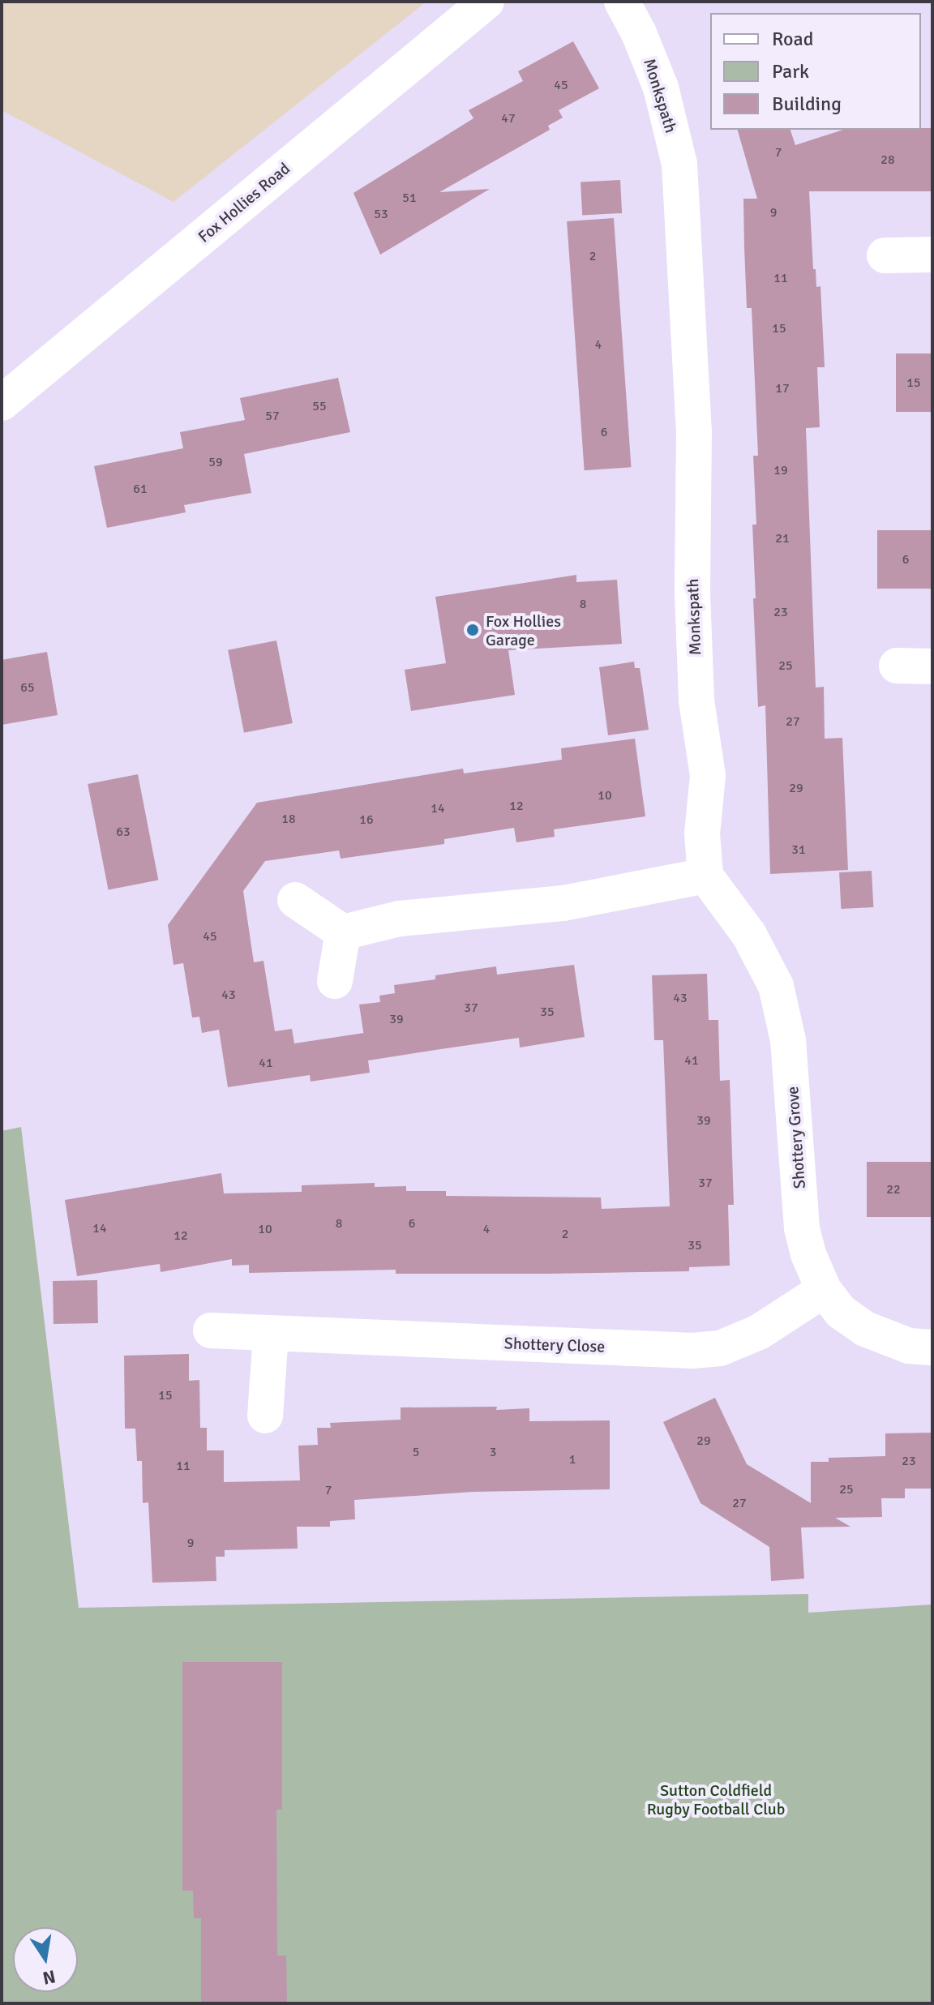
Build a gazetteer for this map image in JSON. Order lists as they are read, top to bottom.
{
  "streets": {
    "street": [
      "Monkspath",
      "Fox Hollies Road",
      "Shottery Grove",
      "Shottery Close"
    ]
  },
  "crossings": [
    ["Monkspath", "Shottery Grove"],
    ["Shottery Grove", "Shottery Close"]
  ],
  "parks": ["Sutton Coldfield Rugby Football Club"],
  "places": ["Fox Hollies Garage"],
  "house_numbers": [
    "45",
    "47",
    "7",
    "28",
    "51",
    "9",
    "53",
    "2",
    "11",
    "15",
    "4",
    "15",
    "17",
    "55",
    "57",
    "6",
    "59",
    "19",
    "61",
    "21",
    "6",
    "8",
    "23",
    "25",
    "65",
    "27",
    "29",
    "10",
    "12",
    "14",
    "18",
    "16",
    "63",
    "31",
    "45",
    "43",
    "43",
    "37",
    "35",
    "39",
    "41",
    "41",
    "39",
    "37",
    "22",
    "8",
    "6",
    "14",
    "10",
    "4",
    "2",
    "12",
    "35",
    "15",
    "29",
    "5",
    "3",
    "1",
    "23",
    "11",
    "25",
    "7",
    "27",
    "9"
  ],
  "legend": ["Road", "Park", "Building"],
  "north": "bottom"
}
